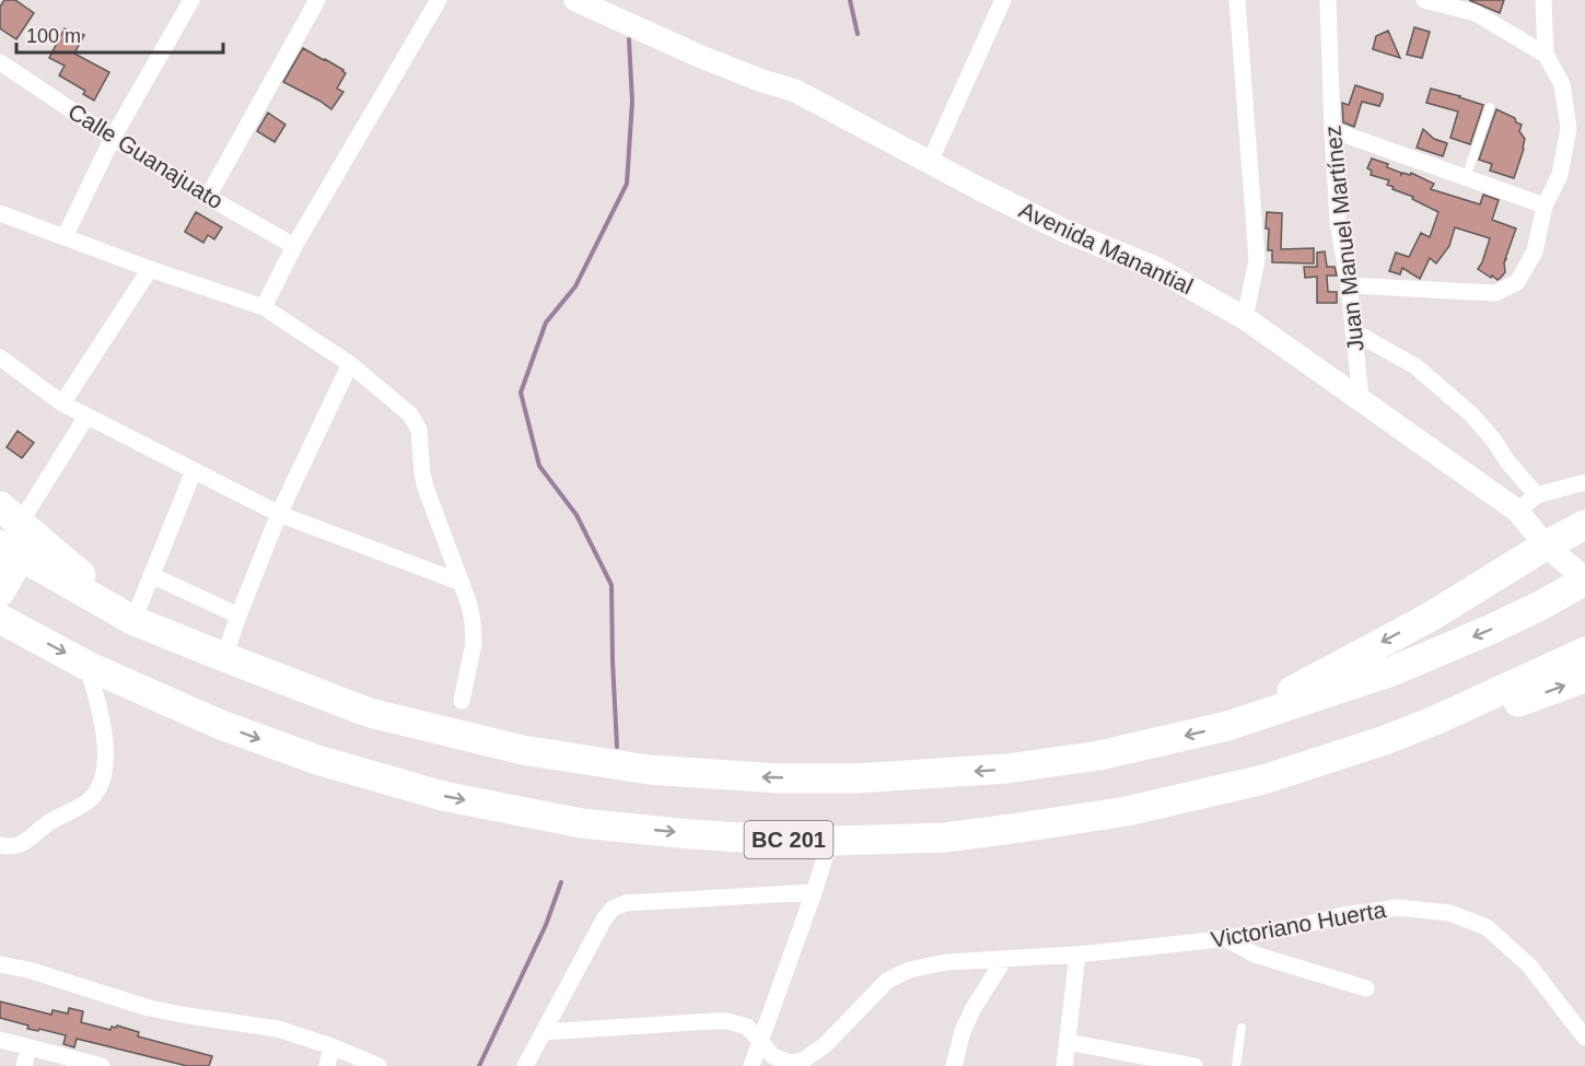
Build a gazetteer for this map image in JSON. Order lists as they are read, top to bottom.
{
  "streets": {
    "highway": ["BC 201"],
    "main road": ["Avenida Manantial"],
    "street": ["Calle Guanajuato", "Juan Manuel Martínez", "Victoriano Huerta"]
  },
  "crossings": [
    ["Juan Manuel Martínez", "Avenida Manantial"]
  ],
  "scale_bar": "100 m"
}
